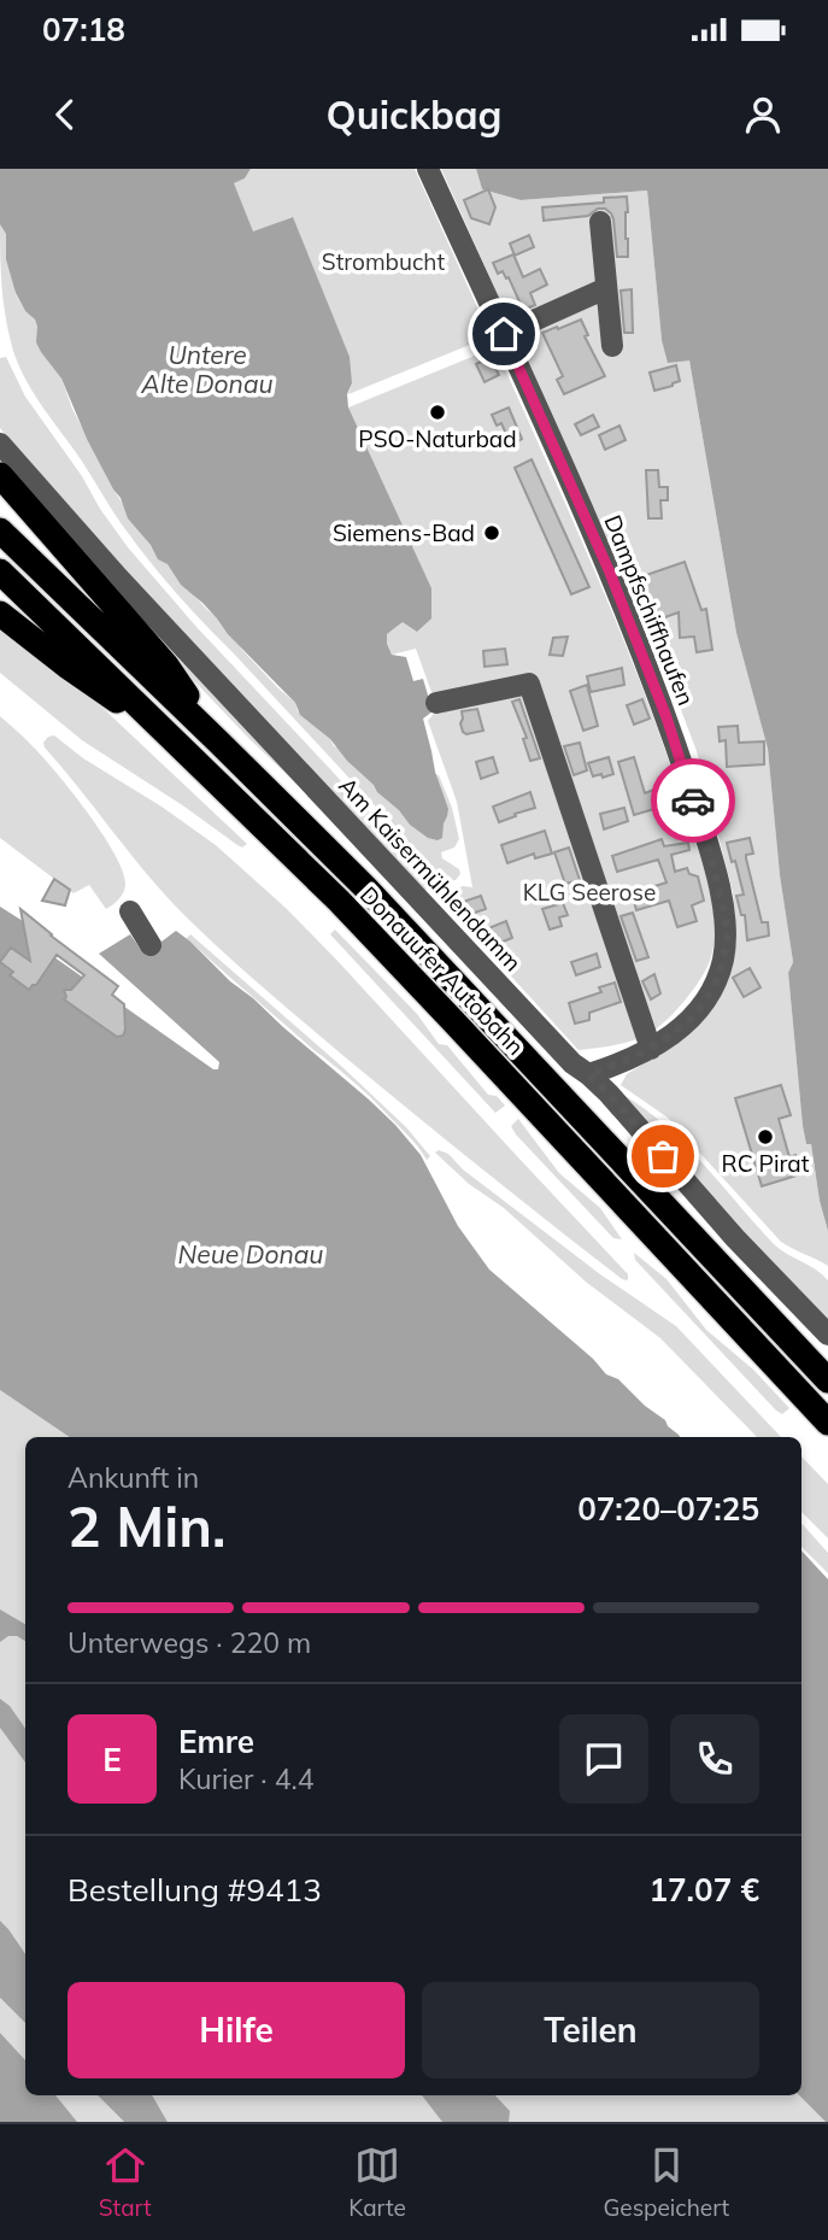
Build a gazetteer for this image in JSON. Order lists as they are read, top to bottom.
{
  "streets": {
    "highway": ["Donauufer Autobahn"],
    "street": ["Dampfschiffhaufen", "Am Kaisermühlendamm"]
  },
  "crossings": [
    ["Dampfschiffhaufen", "Am Kaisermühlendamm"]
  ],
  "water": ["Untere Alte Donau", "Neue Donau"],
  "parks": ["Strombucht", "KLG Seerose"],
  "places": ["PSO-Naturbad", "Siemens-Bad", "RC Pirat"],
  "page": {
    "status": "07:18",
    "header": "Quickbag",
    "heading": ["2 Min.", "Ankunft in", "07:20–07:25"],
    "panel": [
      "Emre",
      "Kurier · 4.4",
      "Bestellung #9413",
      "17.07 €"
    ],
    "bar": "Unterwegs · 220 m",
    "round": "E",
    "buttons": ["Hilfe", "Teilen"],
    "tabs": ["Start", "Karte", "Gespeichert"]
  }
}
